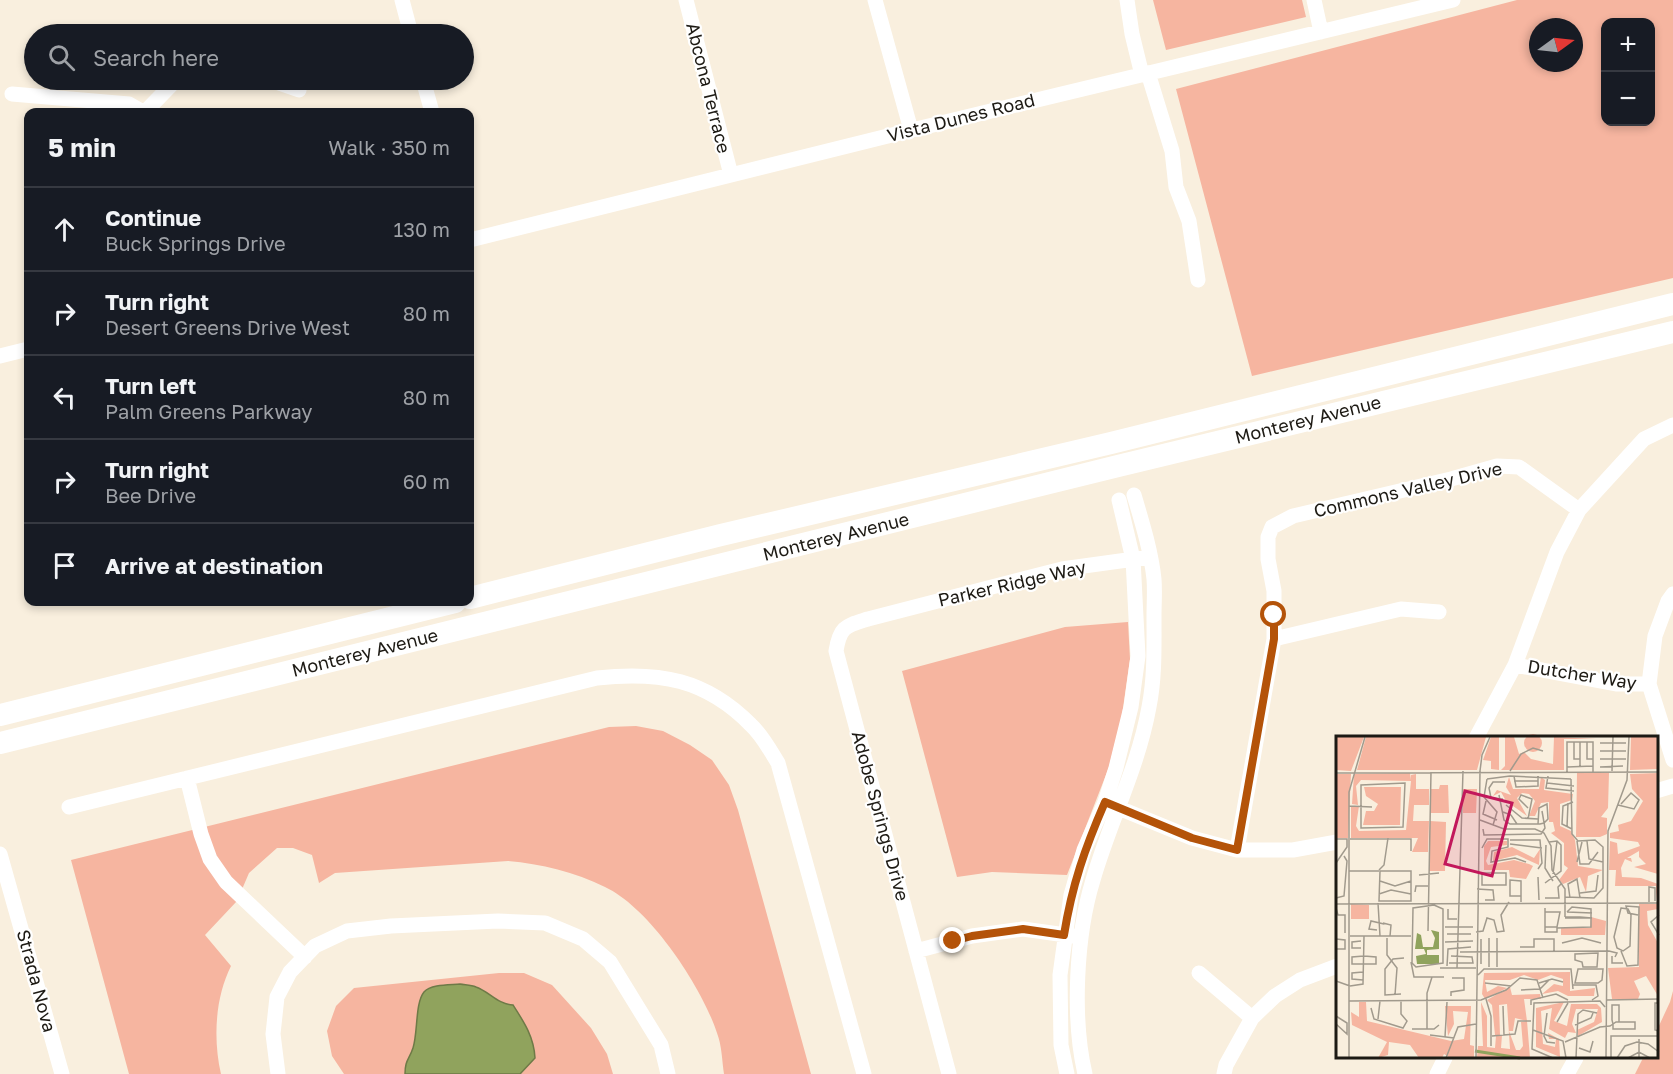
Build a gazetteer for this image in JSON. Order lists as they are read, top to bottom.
{
  "streets": {
    "main road": ["Monterey Avenue"],
    "street": [
      "Abcona Terrace",
      "Vista Dunes Road",
      "Commons Valley Drive",
      "Parker Ridge Way",
      "Dutcher Way",
      "Adobe Springs Drive",
      "Strada Nova"
    ]
  },
  "crossings": [
    ["Abcona Terrace", "Vista Dunes Road"],
    ["Parker Ridge Way", "Adobe Springs Drive"]
  ],
  "north": "right",
  "page": {
    "map_buttons": ["+", "−"],
    "search": "Search here",
    "heading": ["5 min", "Walk · 350 m"],
    "list": [
      ["Continue", "Buck Springs Drive", "130 m"],
      ["Turn right", "Desert Greens Drive West", "80 m"],
      ["Turn left", "Palm Greens Parkway", "80 m"],
      ["Turn right", "Bee Drive", "60 m"],
      "Arrive at destination"
    ]
  }
}
